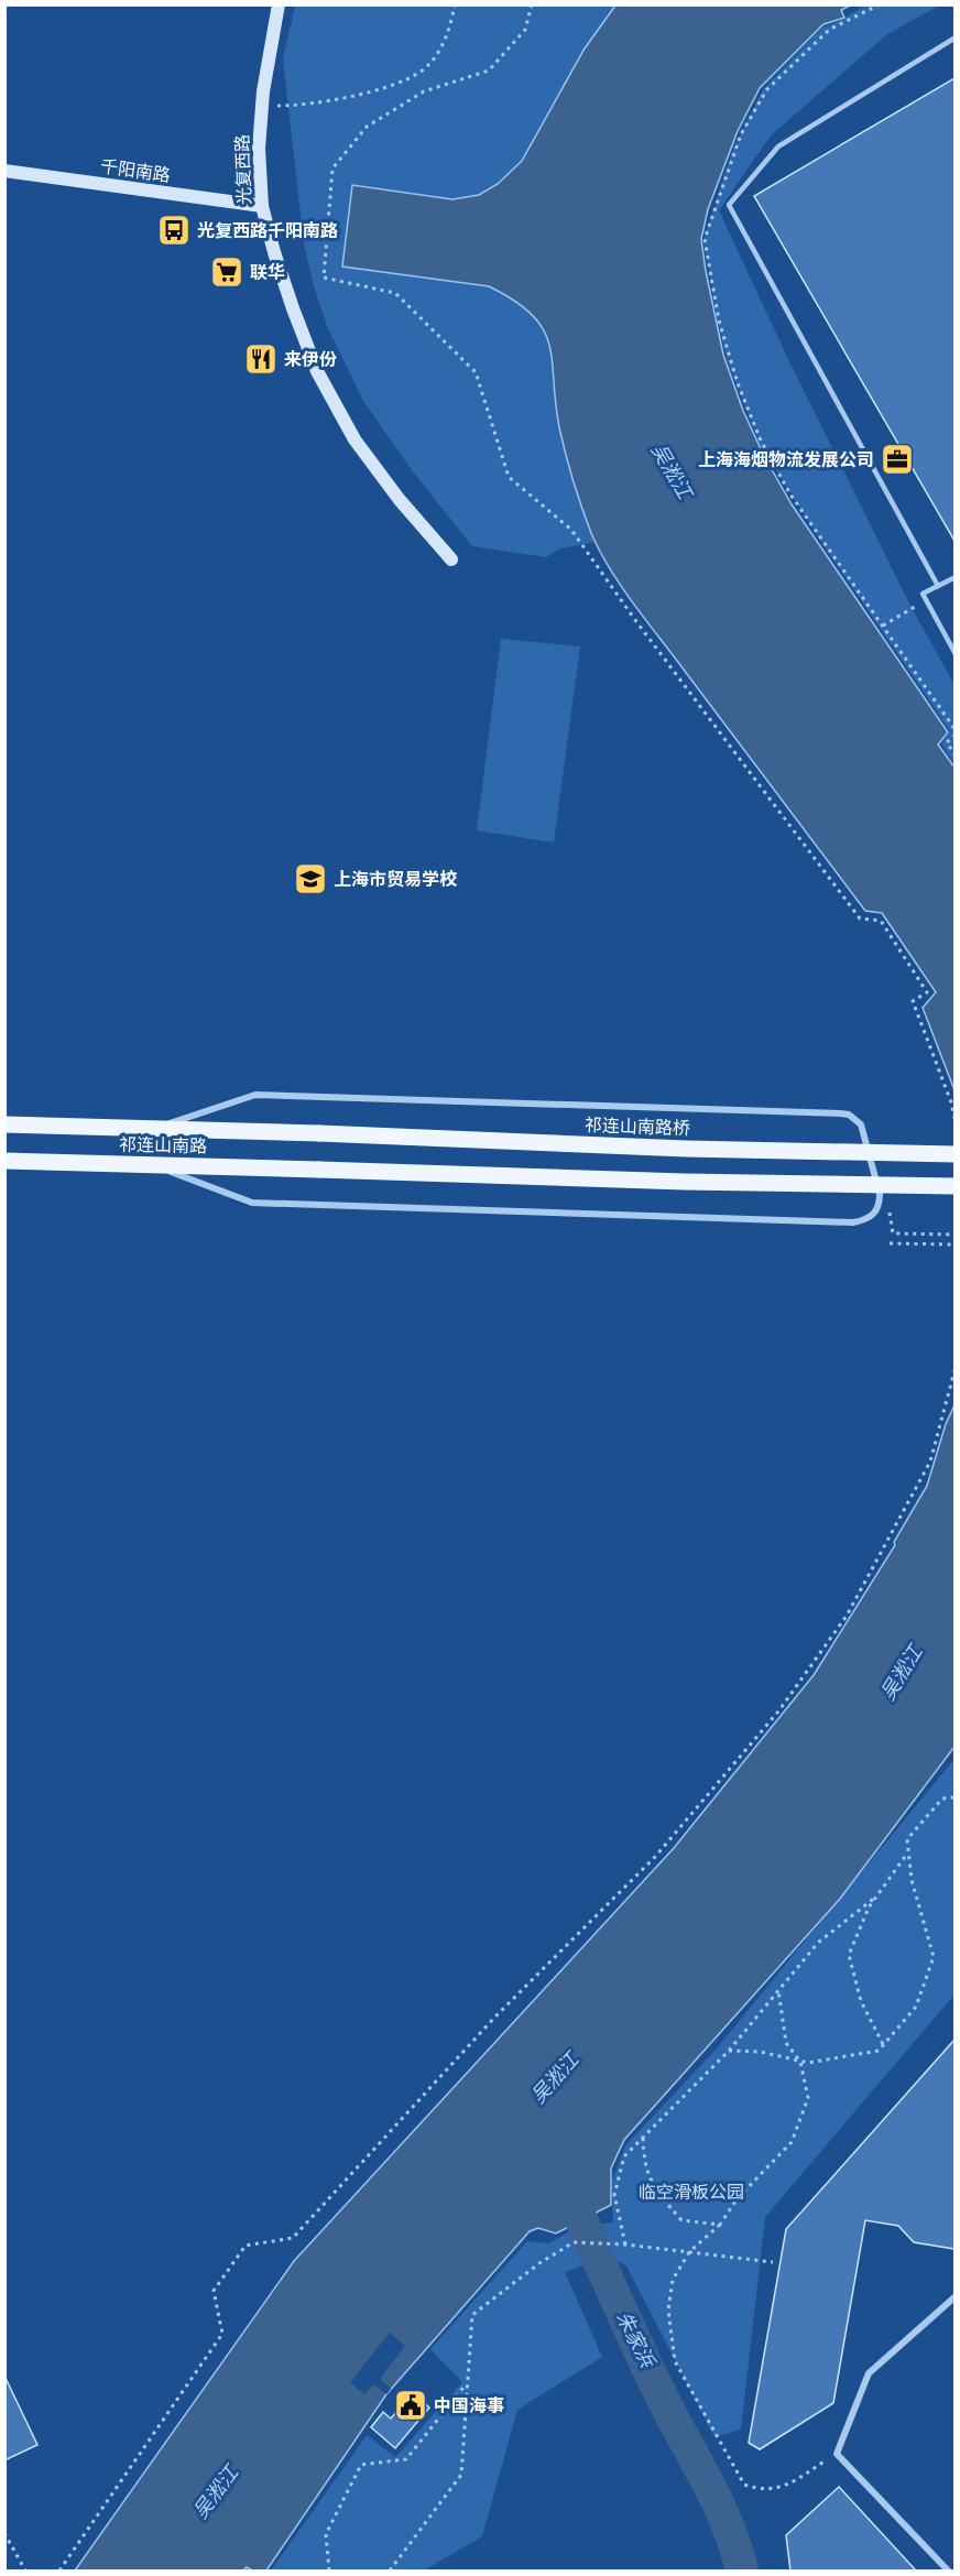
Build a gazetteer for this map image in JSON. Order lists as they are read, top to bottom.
{
  "streets": {
    "main road": ["祁连山南路桥", "祁连山南路"],
    "street": ["光复西路", "千阳南路"]
  },
  "crossings": [
    ["光复西路", "千阳南路"],
    ["祁连山南路桥", "祁连山南路"]
  ],
  "water": ["吴淞江", "朱家浜"],
  "parks": ["临空滑板公园"],
  "places": {
    "bus stop": ["光复西路千阳南路"],
    "supermarket": ["联华"],
    "restaurant": ["来伊份"],
    "office": ["上海海烟物流发展公司"],
    "school or university": ["上海市贸易学校"],
    "public building": ["中国海事"]
  }
}
